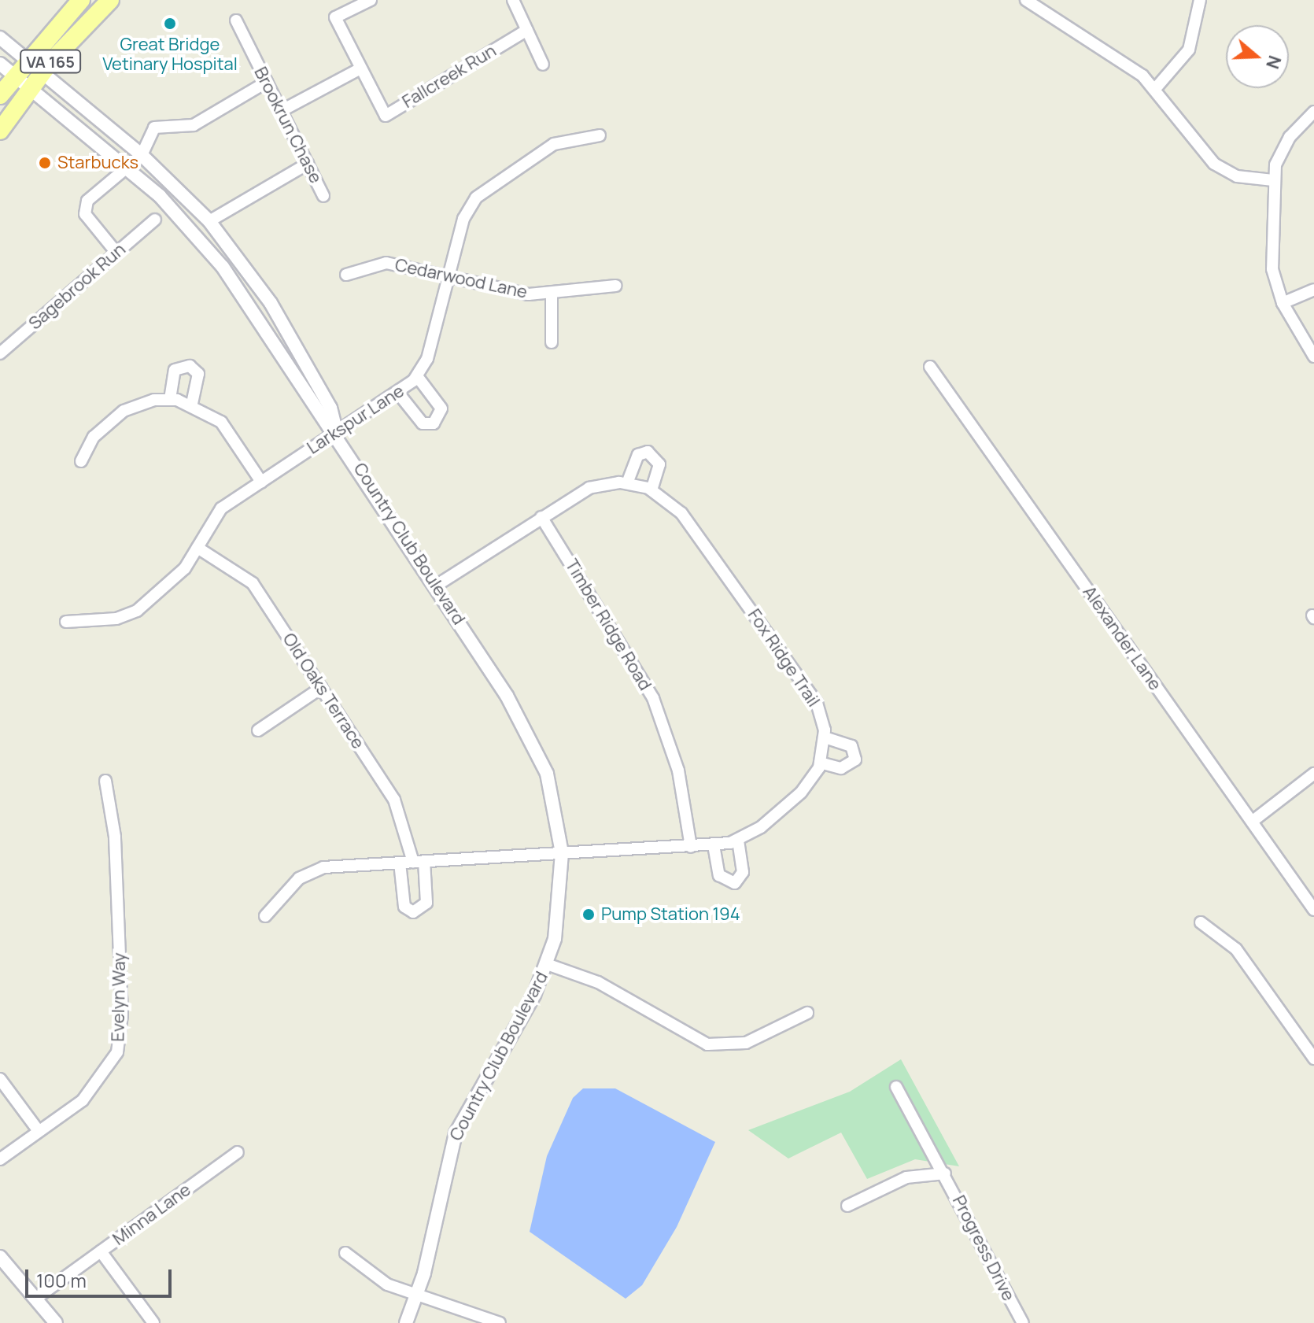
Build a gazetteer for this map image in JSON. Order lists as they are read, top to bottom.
{
  "streets": {
    "main road": ["VA 165"],
    "street": [
      "Fallcreek Run",
      "Brookrun Chase",
      "Cedarwood Lane",
      "Sagebrook Run",
      "Larkspur Lane",
      "Country Club Boulevard",
      "Timber Ridge Road",
      "Alexander Lane",
      "Fox Ridge Trail",
      "Old Oaks Terrace",
      "Evelyn Way",
      "Minna Lane",
      "Progress Drive"
    ]
  },
  "crossings": [
    ["VA 165", "Country Club Boulevard"],
    ["Cedarwood Lane", "Larkspur Lane"],
    ["Larkspur Lane", "Country Club Boulevard"],
    ["Larkspur Lane", "Old Oaks Terrace"],
    ["Country Club Boulevard", "Fox Ridge Trail"],
    ["Timber Ridge Road", "Fox Ridge Trail"],
    ["Fox Ridge Trail", "Old Oaks Terrace"]
  ],
  "places": ["Great Bridge Vetinary Hospital", "Starbucks", "Pump Station 194"],
  "scale_bar": "100 m",
  "north": "right"
}
